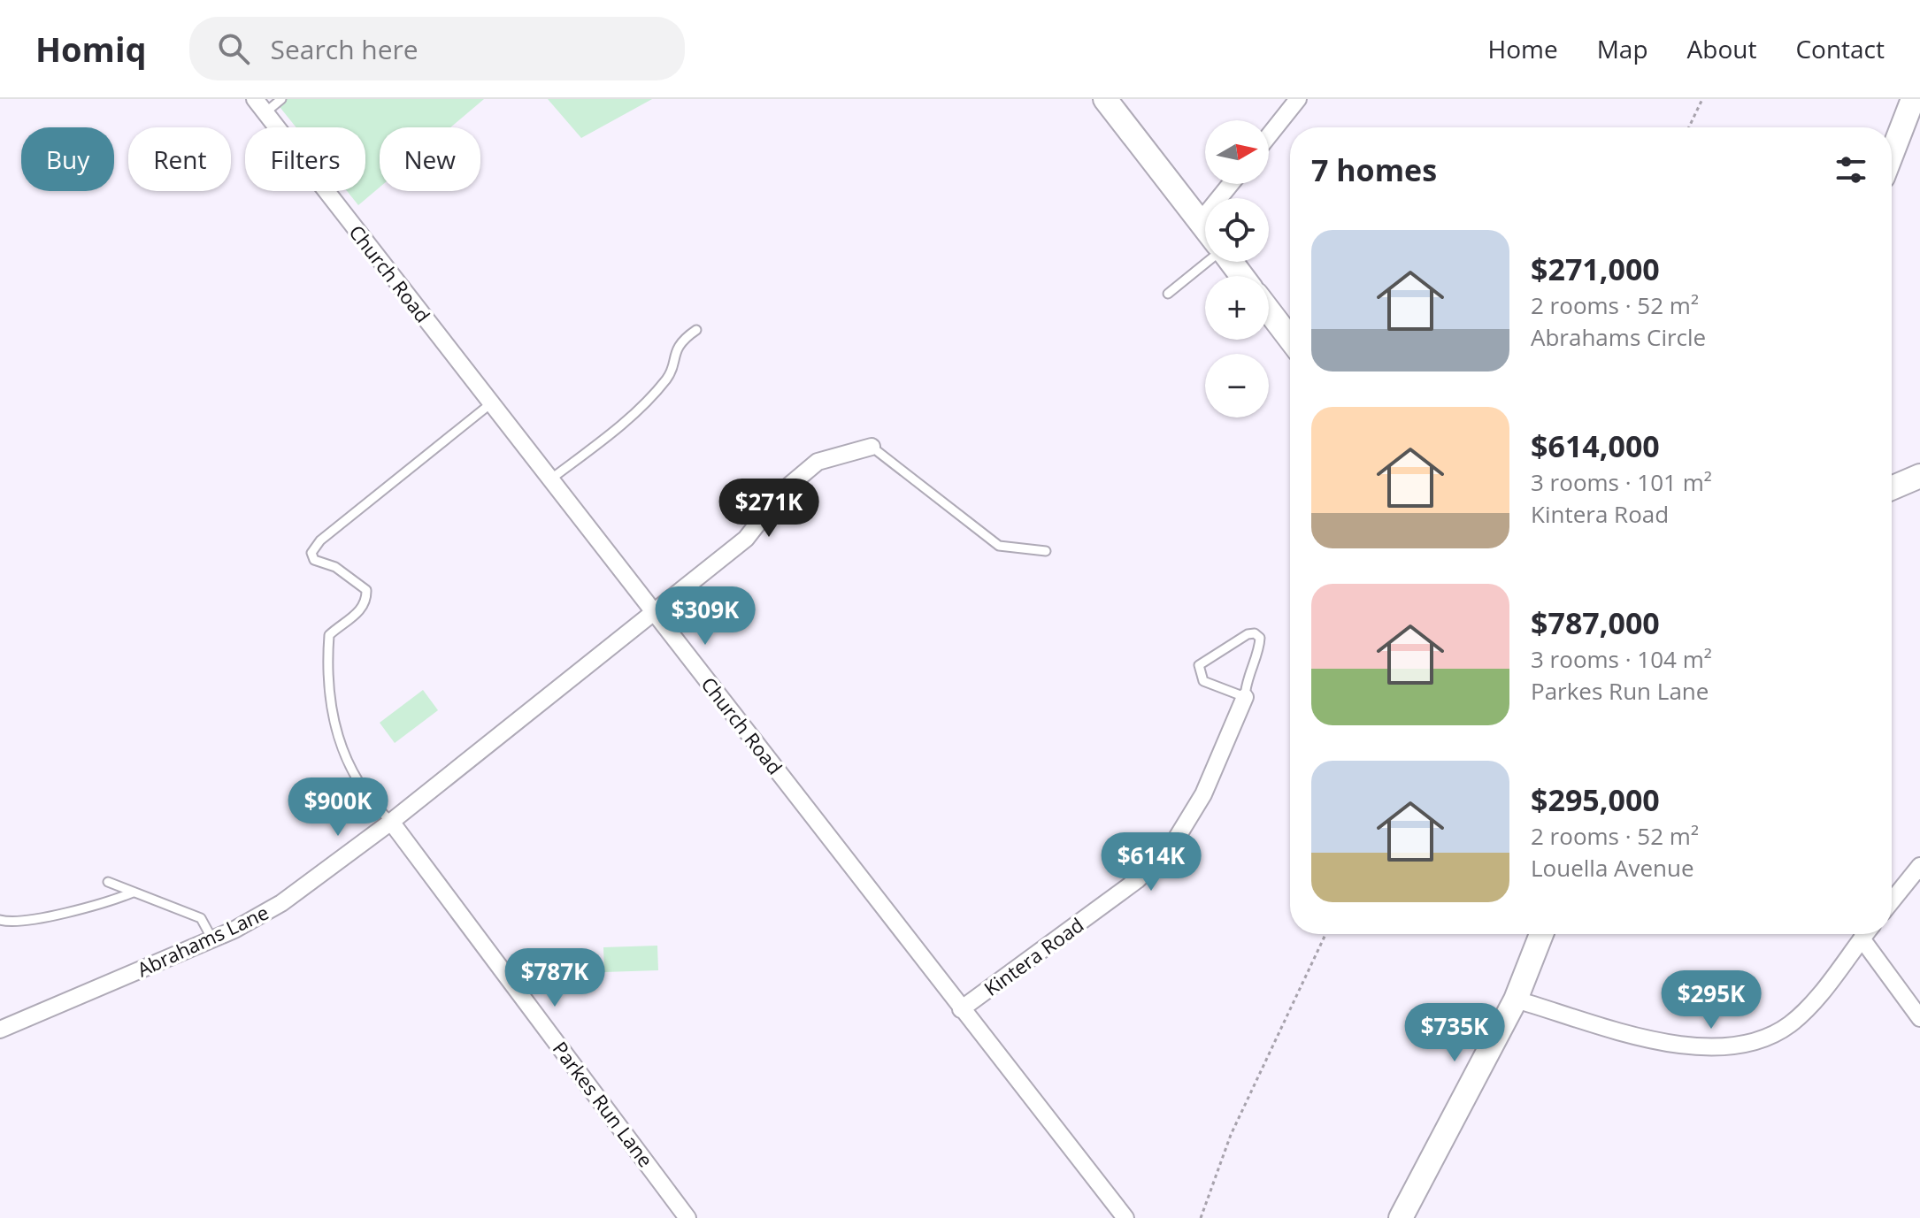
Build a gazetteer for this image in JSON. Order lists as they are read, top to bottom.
{
  "streets": {
    "street": [
      "Church Road",
      "Abrahams Lane",
      "Kintera Road",
      "Parkes Run Lane"
    ]
  },
  "crossings": [
    ["Church Road", "Abrahams Lane"],
    ["Church Road", "Kintera Road"],
    ["Abrahams Lane", "Parkes Run Lane"]
  ],
  "north": "right",
  "page": {
    "header": "Homiq",
    "search": "Search here",
    "nav": [
      "Home",
      "Map",
      "About",
      "Contact"
    ],
    "map_buttons": ["+", "−"],
    "chip": [
      "Buy",
      "Rent",
      "Filters",
      "New"
    ],
    "heading": "7 homes",
    "list": [
      {
        "name": "$271,000",
        "note": "2 rooms · 52 m² · Abrahams Circle"
      },
      {
        "name": "$614,000",
        "note": "3 rooms · 101 m² · Kintera Road"
      },
      {
        "name": "$787,000",
        "note": "3 rooms · 104 m² · Parkes Run Lane"
      },
      {
        "name": "$295,000",
        "note": "2 rooms · 52 m² · Louella Avenue"
      }
    ],
    "price": [
      "$271K",
      "$309K",
      "$900K",
      "$614K",
      "$787K",
      "$295K",
      "$735K"
    ]
  }
}
